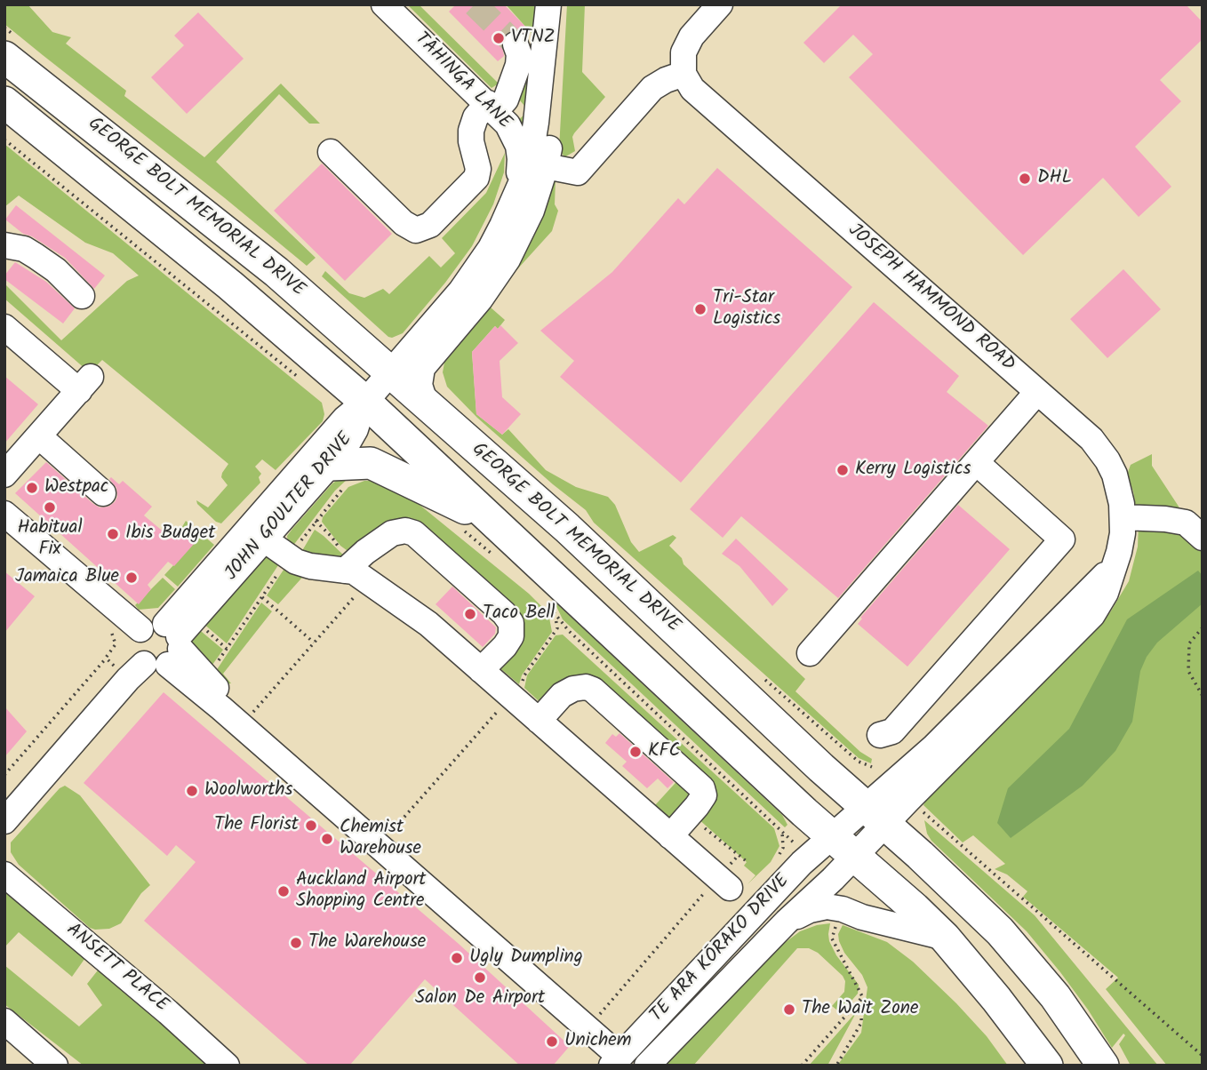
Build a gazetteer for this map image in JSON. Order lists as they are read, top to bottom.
{
  "streets": {
    "main road": ["GEORGE BOLT MEMORIAL DRIVE"],
    "street": [
      "TĀHINGA LANE",
      "JOSEPH HAMMOND ROAD",
      "JOHN GOULTER DRIVE",
      "TE ARA KŌRAKO DRIVE",
      "ANSETT PLACE"
    ]
  },
  "crossings": [
    ["GEORGE BOLT MEMORIAL DRIVE", "JOSEPH HAMMOND ROAD"],
    ["GEORGE BOLT MEMORIAL DRIVE", "JOHN GOULTER DRIVE"],
    ["GEORGE BOLT MEMORIAL DRIVE", "TE ARA KŌRAKO DRIVE"],
    ["JOSEPH HAMMOND ROAD", "TE ARA KŌRAKO DRIVE"]
  ],
  "places": [
    "VTNZ",
    "DHL",
    "Tri-Star Logistics",
    "Kerry Logistics",
    "Westpac",
    "Habitual Fix",
    "Ibis Budget",
    "Jamaica Blue",
    "Taco Bell",
    "KFC",
    "Woolworths",
    "The Florist",
    "Chemist Warehouse",
    "Auckland Airport Shopping Centre",
    "The Warehouse",
    "Ugly Dumpling",
    "Salon De Airport",
    "The Wait Zone",
    "Unichem"
  ]
}
